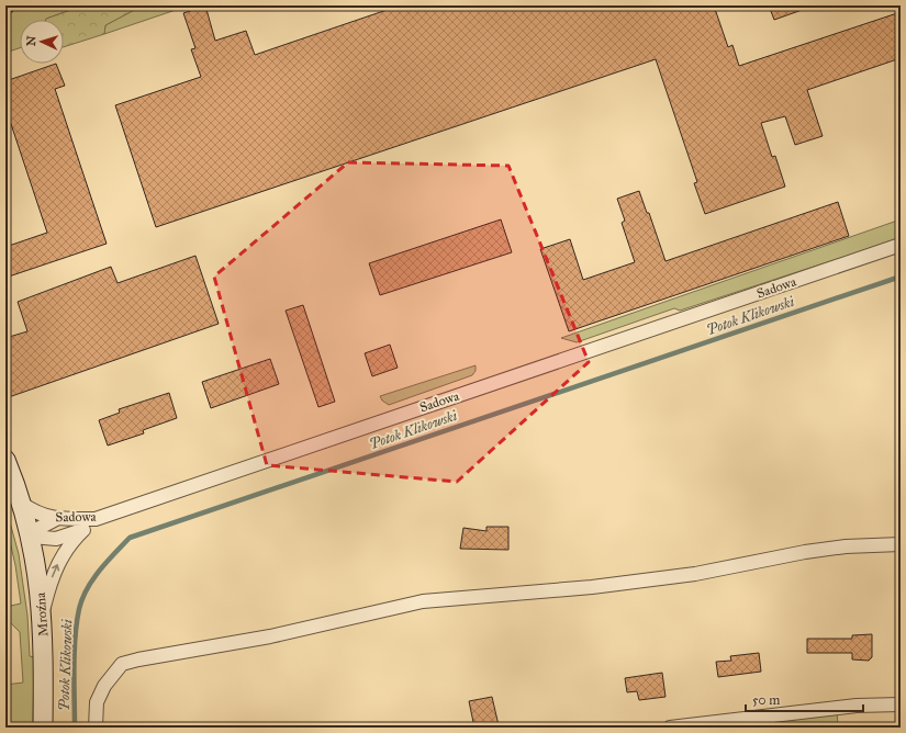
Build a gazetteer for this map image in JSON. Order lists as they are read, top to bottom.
{
  "streets": {
    "main road": ["Mroźna"],
    "street": ["Sadowa"]
  },
  "crossings": [
    ["Sadowa", "Mroźna"]
  ],
  "water": ["Potok Klikowski"],
  "scale_bar": "50 m",
  "north": "left"
}
